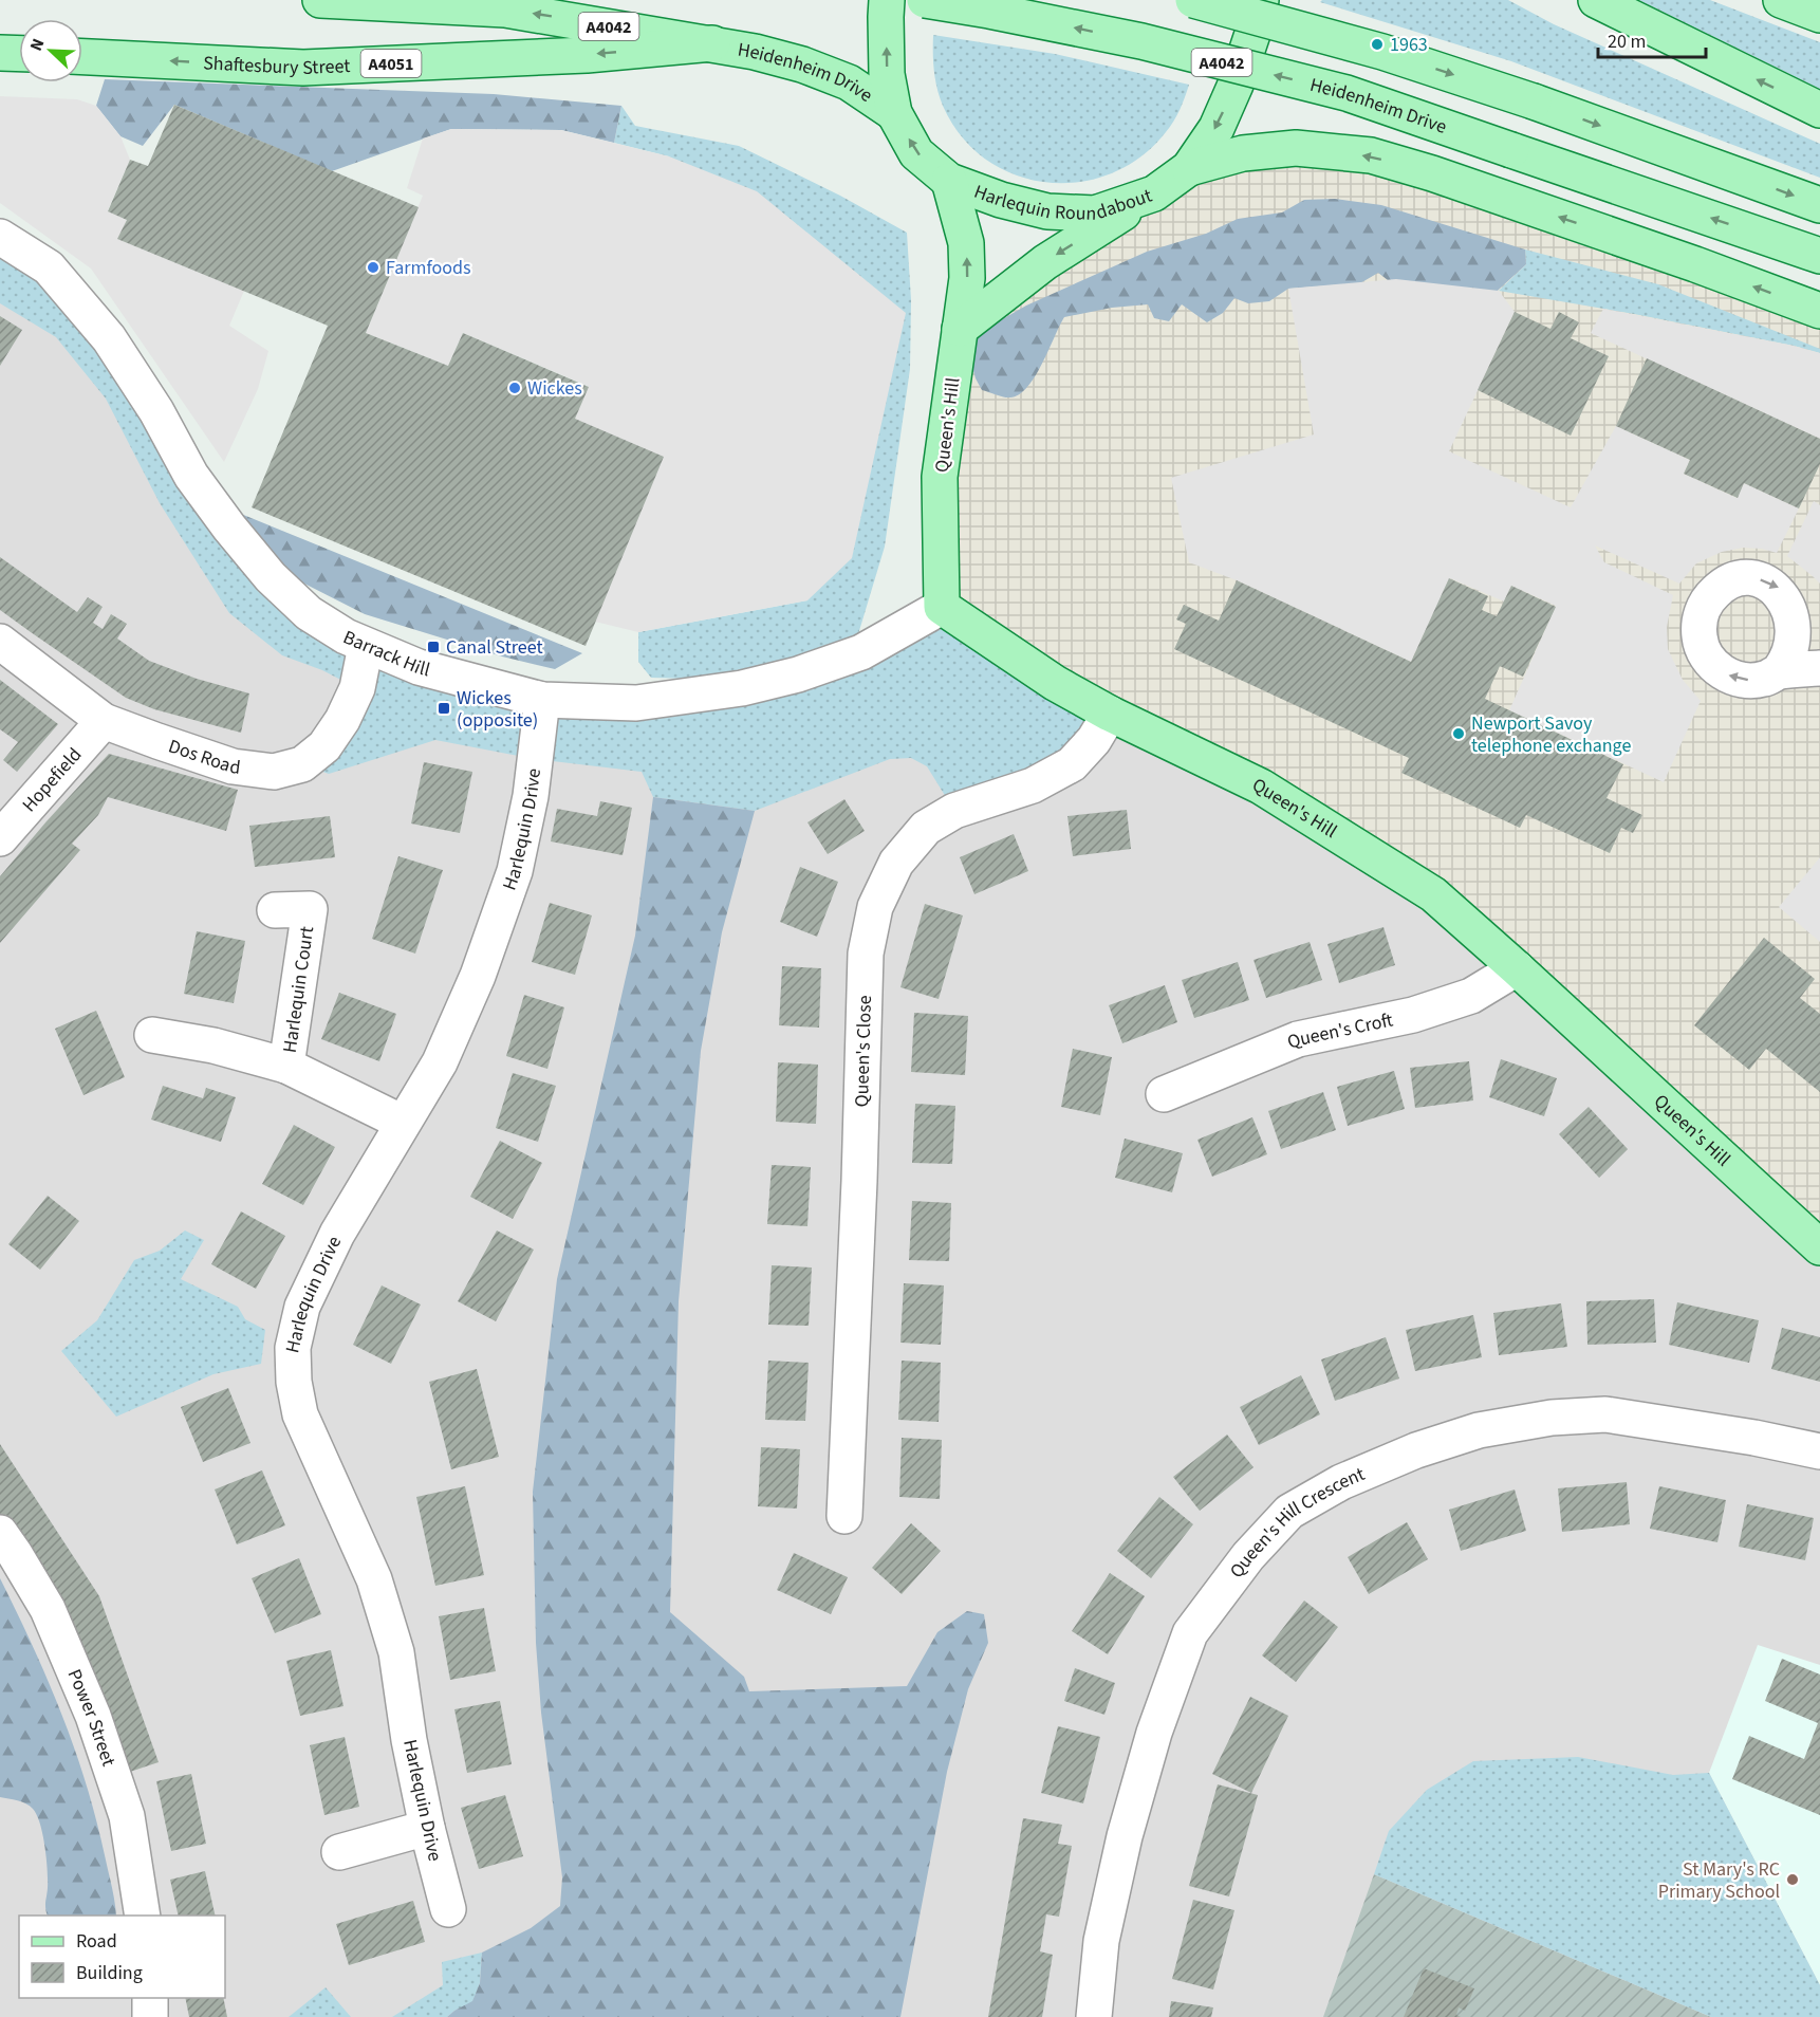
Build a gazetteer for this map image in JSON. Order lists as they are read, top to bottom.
{
  "streets": {
    "main road": [
      "A4042",
      "Shaftesbury Street",
      "A4051",
      "Heidenheim Drive",
      "Harlequin Roundabout",
      "Queen's Hill"
    ],
    "street": [
      "Barrack Hill",
      "Dos Road",
      "Hopefield",
      "Harlequin Drive",
      "Harlequin Court",
      "Queen's Croft",
      "Queen's Close",
      "Queen's Hill Crescent",
      "Power Street"
    ]
  },
  "crossings": [
    ["A4042", "Shaftesbury Street"],
    ["A4042", "Heidenheim Drive"],
    ["A4042", "Harlequin Roundabout"],
    ["Shaftesbury Street", "Heidenheim Drive"],
    ["Heidenheim Drive", "Harlequin Roundabout"],
    ["Harlequin Roundabout", "Queen's Hill"],
    ["Queen's Hill", "Barrack Hill"],
    ["Queen's Hill", "Queen's Croft"],
    ["Queen's Hill", "Queen's Close"],
    ["Barrack Hill", "Dos Road"],
    ["Barrack Hill", "Harlequin Drive"],
    ["Dos Road", "Hopefield"],
    ["Harlequin Drive", "Harlequin Court"]
  ],
  "places": {
    "other": [
      "1963",
      "Farmfoods",
      "Wickes",
      "Newport Savoy telephone exchange",
      "St Mary's RC Primary School"
    ],
    "transit": ["Canal Street", "Wickes (opposite)"]
  },
  "legend": ["Road", "Building"],
  "scale_bar": "20 m",
  "north": "top left"
}
